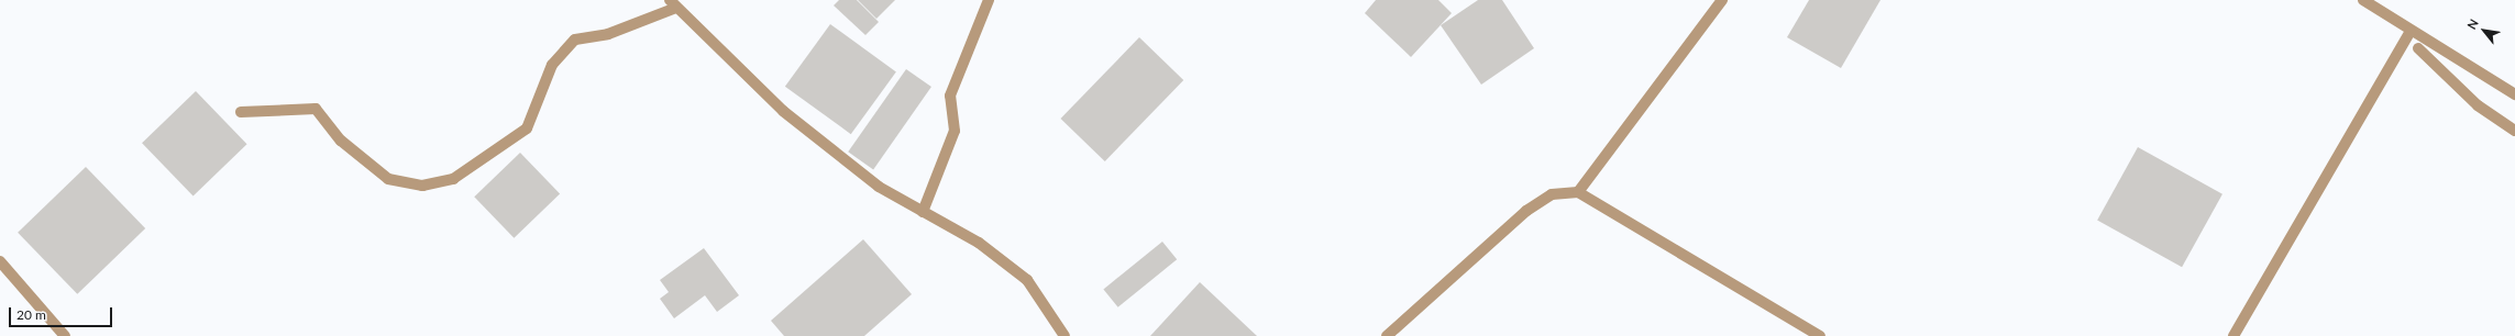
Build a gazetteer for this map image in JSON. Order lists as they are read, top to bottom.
{
  "scale_bar": "20 m",
  "north": "top left"
}
